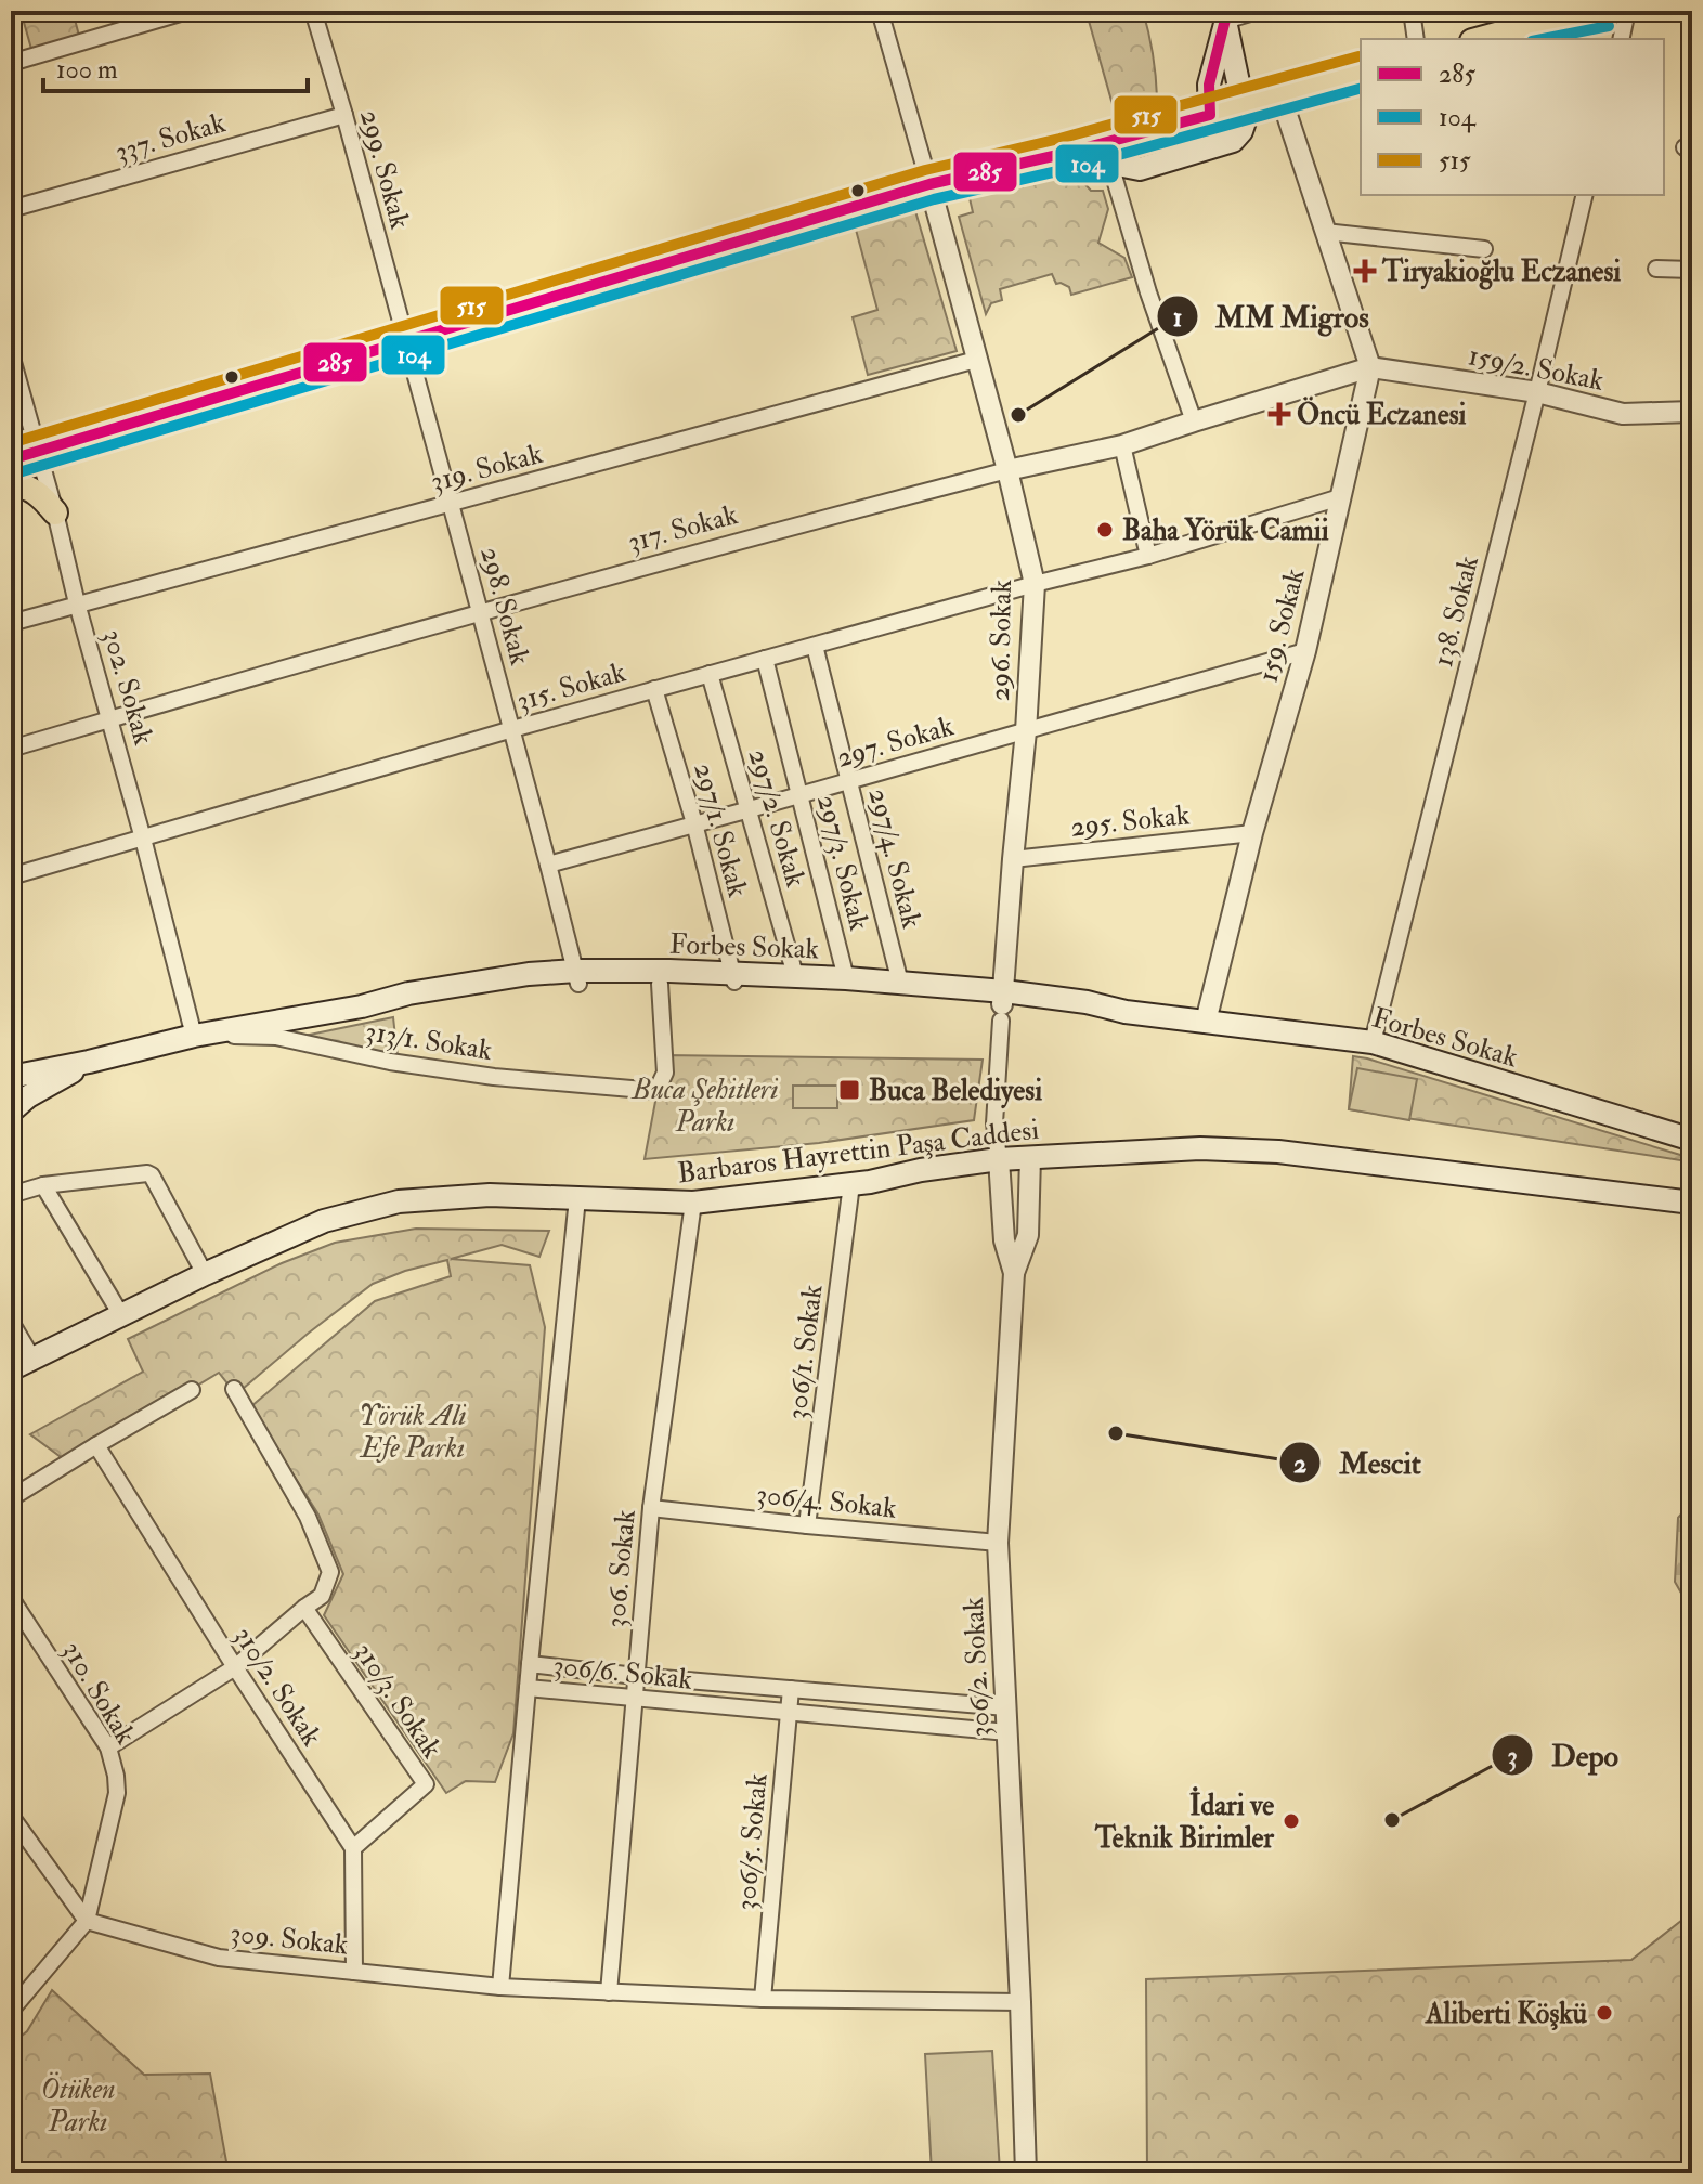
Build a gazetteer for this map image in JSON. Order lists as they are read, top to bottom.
{
  "streets": {
    "main road": ["Forbes Sokak", "Barbaros Hayrettin Paşa Caddesi"],
    "street": [
      "337. Sokak",
      "299. Sokak",
      "159/2. Sokak",
      "319. Sokak",
      "317. Sokak",
      "298. Sokak",
      "138. Sokak",
      "159. Sokak",
      "296. Sokak",
      "315. Sokak",
      "302. Sokak",
      "297. Sokak",
      "297/2. Sokak",
      "295. Sokak",
      "297/1. Sokak",
      "297/4. Sokak",
      "297/3. Sokak",
      "313/1. Sokak",
      "306/1. Sokak",
      "306/4. Sokak",
      "306. Sokak",
      "306/2. Sokak",
      "306/6. Sokak",
      "310/2. Sokak",
      "310. Sokak",
      "310/3. Sokak",
      "306/5. Sokak",
      "309. Sokak"
    ]
  },
  "crossings": [
    ["337. Sokak", "299. Sokak"],
    ["299. Sokak", "298. Sokak"],
    ["159/2. Sokak", "317. Sokak"],
    ["159/2. Sokak", "138. Sokak"],
    ["159/2. Sokak", "159. Sokak"],
    ["319. Sokak", "298. Sokak"],
    ["319. Sokak", "296. Sokak"],
    ["319. Sokak", "302. Sokak"],
    ["317. Sokak", "298. Sokak"],
    ["317. Sokak", "159. Sokak"],
    ["317. Sokak", "296. Sokak"],
    ["317. Sokak", "302. Sokak"],
    ["298. Sokak", "315. Sokak"],
    ["298. Sokak", "297. Sokak"],
    ["298. Sokak", "Forbes Sokak"],
    ["138. Sokak", "Forbes Sokak"],
    ["159. Sokak", "315. Sokak"],
    ["159. Sokak", "297. Sokak"],
    ["159. Sokak", "295. Sokak"],
    ["159. Sokak", "Forbes Sokak"],
    ["296. Sokak", "315. Sokak"],
    ["296. Sokak", "297. Sokak"],
    ["296. Sokak", "295. Sokak"],
    ["296. Sokak", "Forbes Sokak"],
    ["315. Sokak", "302. Sokak"],
    ["315. Sokak", "297/2. Sokak"],
    ["315. Sokak", "297/1. Sokak"],
    ["315. Sokak", "297/4. Sokak"],
    ["315. Sokak", "297/3. Sokak"],
    ["302. Sokak", "Forbes Sokak"],
    ["302. Sokak", "313/1. Sokak"],
    ["297. Sokak", "297/2. Sokak"],
    ["297. Sokak", "297/1. Sokak"],
    ["297. Sokak", "297/4. Sokak"],
    ["297. Sokak", "297/3. Sokak"],
    ["297/2. Sokak", "Forbes Sokak"],
    ["297/1. Sokak", "Forbes Sokak"],
    ["297/4. Sokak", "Forbes Sokak"],
    ["297/3. Sokak", "Forbes Sokak"],
    ["Forbes Sokak", "313/1. Sokak"],
    ["Barbaros Hayrettin Paşa Caddesi", "306/1. Sokak"],
    ["Barbaros Hayrettin Paşa Caddesi", "306. Sokak"],
    ["Barbaros Hayrettin Paşa Caddesi", "306/2. Sokak"],
    ["306/1. Sokak", "306/4. Sokak"],
    ["306/4. Sokak", "306. Sokak"],
    ["306/4. Sokak", "306/2. Sokak"],
    ["306. Sokak", "306/6. Sokak"],
    ["306. Sokak", "309. Sokak"],
    ["306/2. Sokak", "306/6. Sokak"],
    ["306/2. Sokak", "309. Sokak"],
    ["306/6. Sokak", "306/5. Sokak"],
    ["310/2. Sokak", "310/3. Sokak"],
    ["310. Sokak", "309. Sokak"],
    ["306/5. Sokak", "309. Sokak"]
  ],
  "parks": ["Buca Şehitleri Parkı", "Yörük Ali Efe Parkı", "Ötüken Parkı"],
  "places": {
    "health": ["Tiryakioğlu Eczanesi", "Öncü Eczanesi"],
    "other": [
      "MM Migros",
      "Baha Yörük Camii",
      "Mescit",
      "Depo",
      "İdari ve Teknik Birimler",
      "Aliberti Köşkü"
    ],
    "transit": ["Buca Belediyesi"]
  },
  "lines": ["transit line 285", "transit line 104", "transit line 515"],
  "legend": ["285", "104", "515"],
  "scale_bar": "100 m"
}
